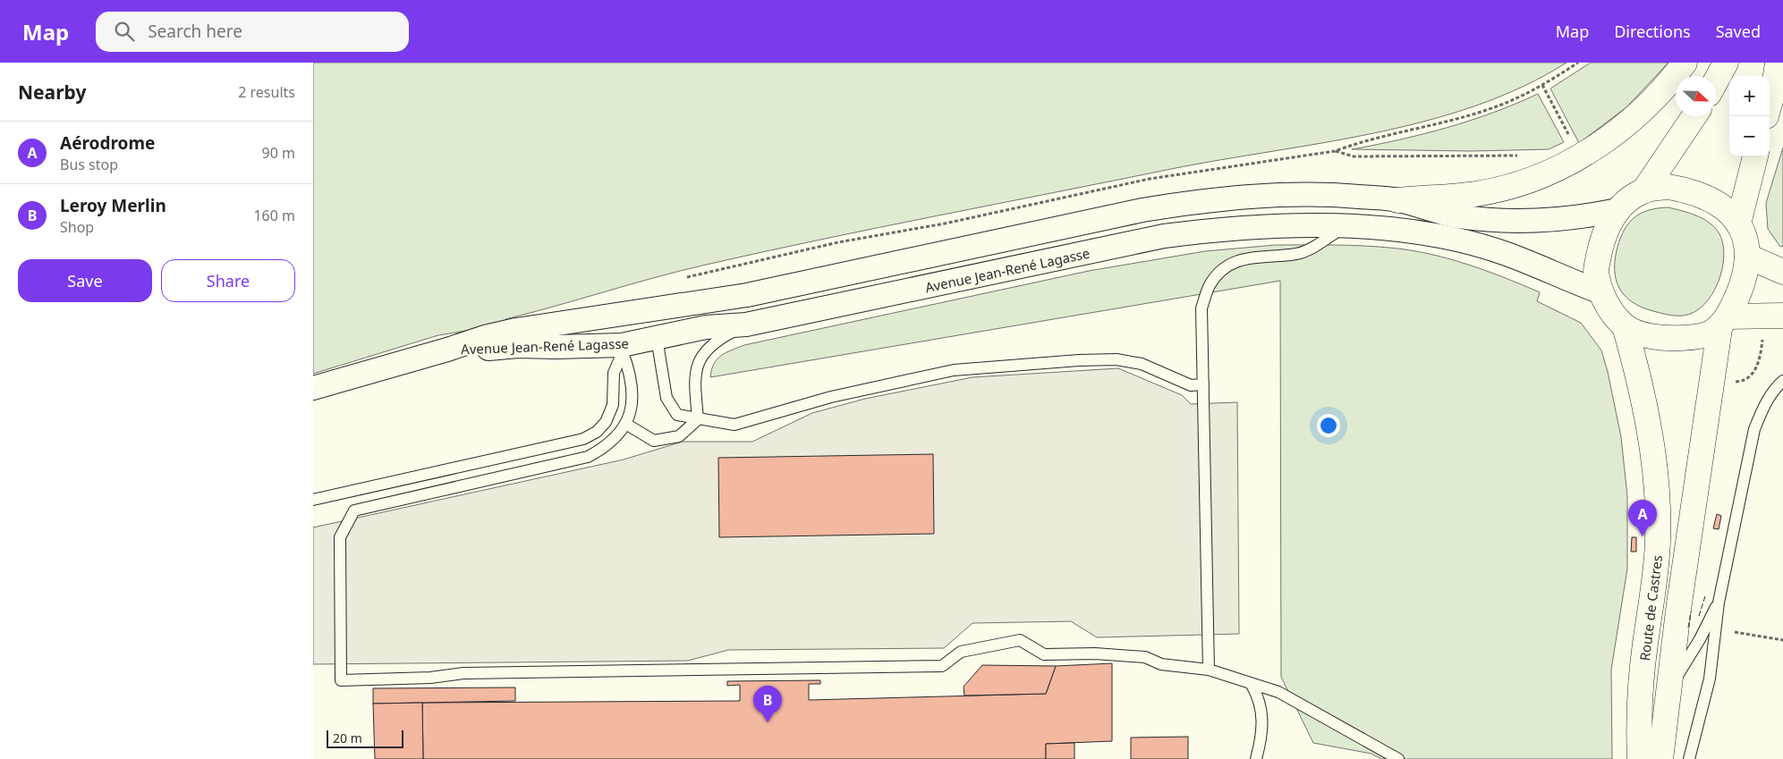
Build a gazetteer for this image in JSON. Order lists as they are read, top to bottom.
{
  "streets": {
    "main road": ["Route de Castres"],
    "street": ["Avenue Jean-René Lagasse"]
  },
  "crossings": [
    ["Avenue Jean-René Lagasse", "Route de Castres"]
  ],
  "scale_bar": "20 m",
  "north": "right",
  "page": {
    "header": "Map",
    "search": "Search here",
    "nav": ["Map", "Directions", "Saved"],
    "heading": ["Nearby", "2 results"],
    "map_buttons": ["+", "−"],
    "list": [
      {
        "mark": "A",
        "name": "Aérodrome",
        "note": "Bus stop",
        "value": "90 m"
      },
      {
        "mark": "B",
        "name": "Leroy Merlin",
        "note": "Shop",
        "value": "160 m"
      }
    ],
    "buttons": ["Save", "Share"],
    "pins": ["A", "B"],
    "scale": "20 m"
  }
}
